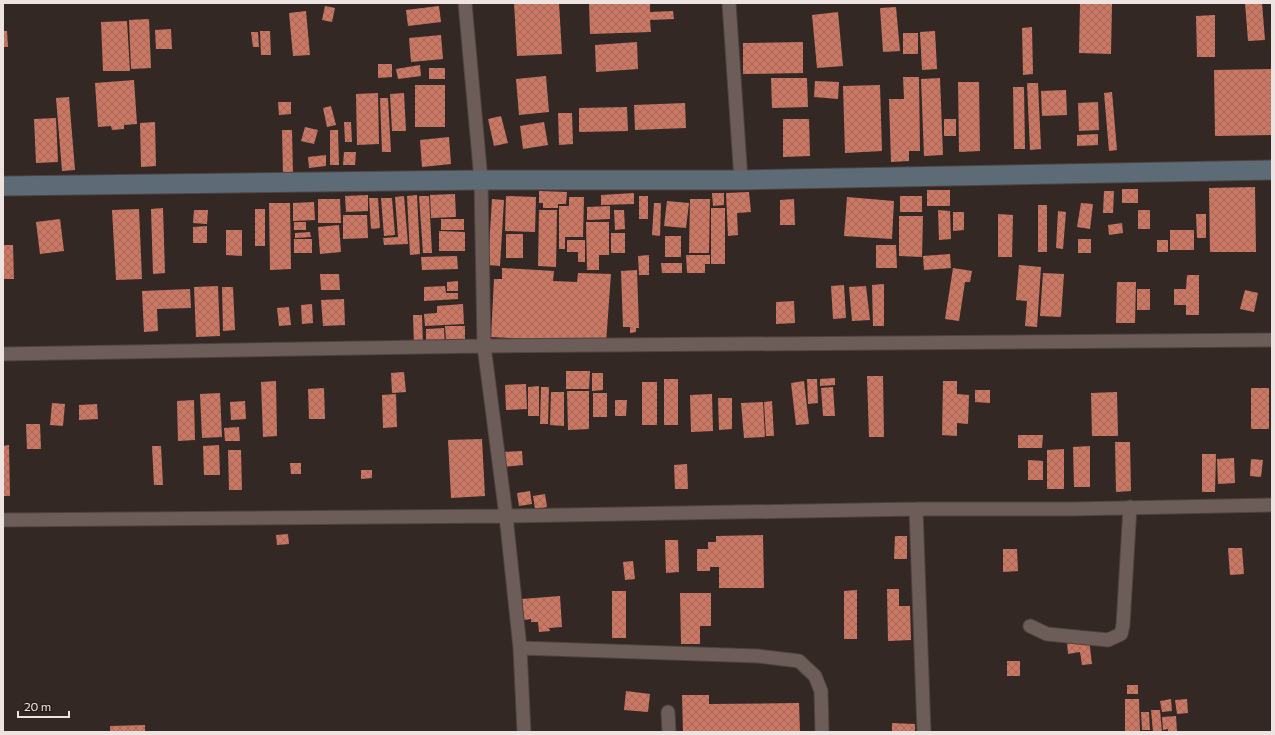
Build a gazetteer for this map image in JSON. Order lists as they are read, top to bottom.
{
  "scale_bar": "20 m"
}
